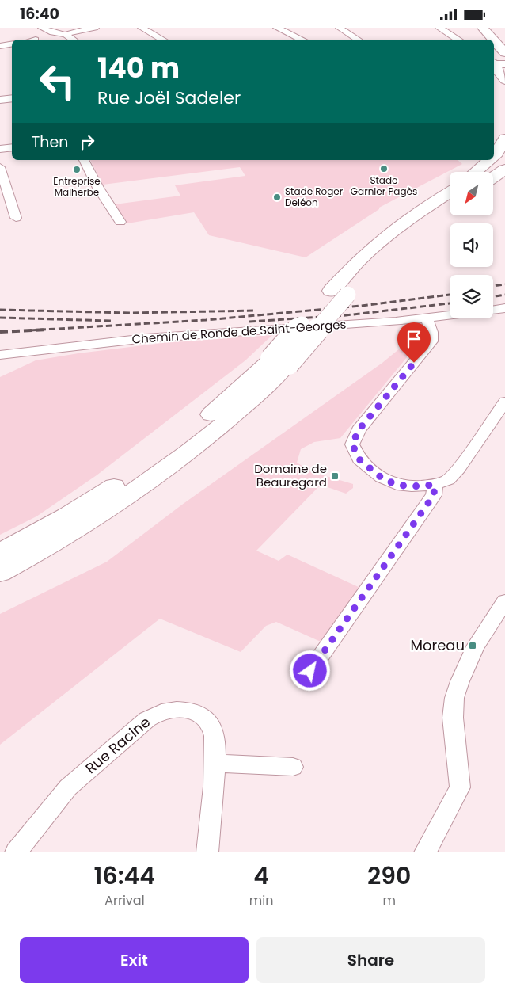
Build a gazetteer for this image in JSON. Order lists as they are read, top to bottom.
{
  "streets": {
    "street": ["Chemin de Ronde de Saint-Georges", "Rue Racine"]
  },
  "places": {
    "other": ["Stade Garnier Pagès", "Entreprise Malherbe", "Stade Roger Deléon"],
    "transit": ["Domaine de Beauregard", "Moreau"]
  },
  "north": "bottom left",
  "page": {
    "status": "16:40",
    "turn": ["140 m", "Rue Joël Sadeler"],
    "then": "Then",
    "eta": [
      "16:44",
      "Arrival",
      "4",
      "min",
      "290",
      "m"
    ],
    "buttons": ["Exit", "Share"]
  }
}
